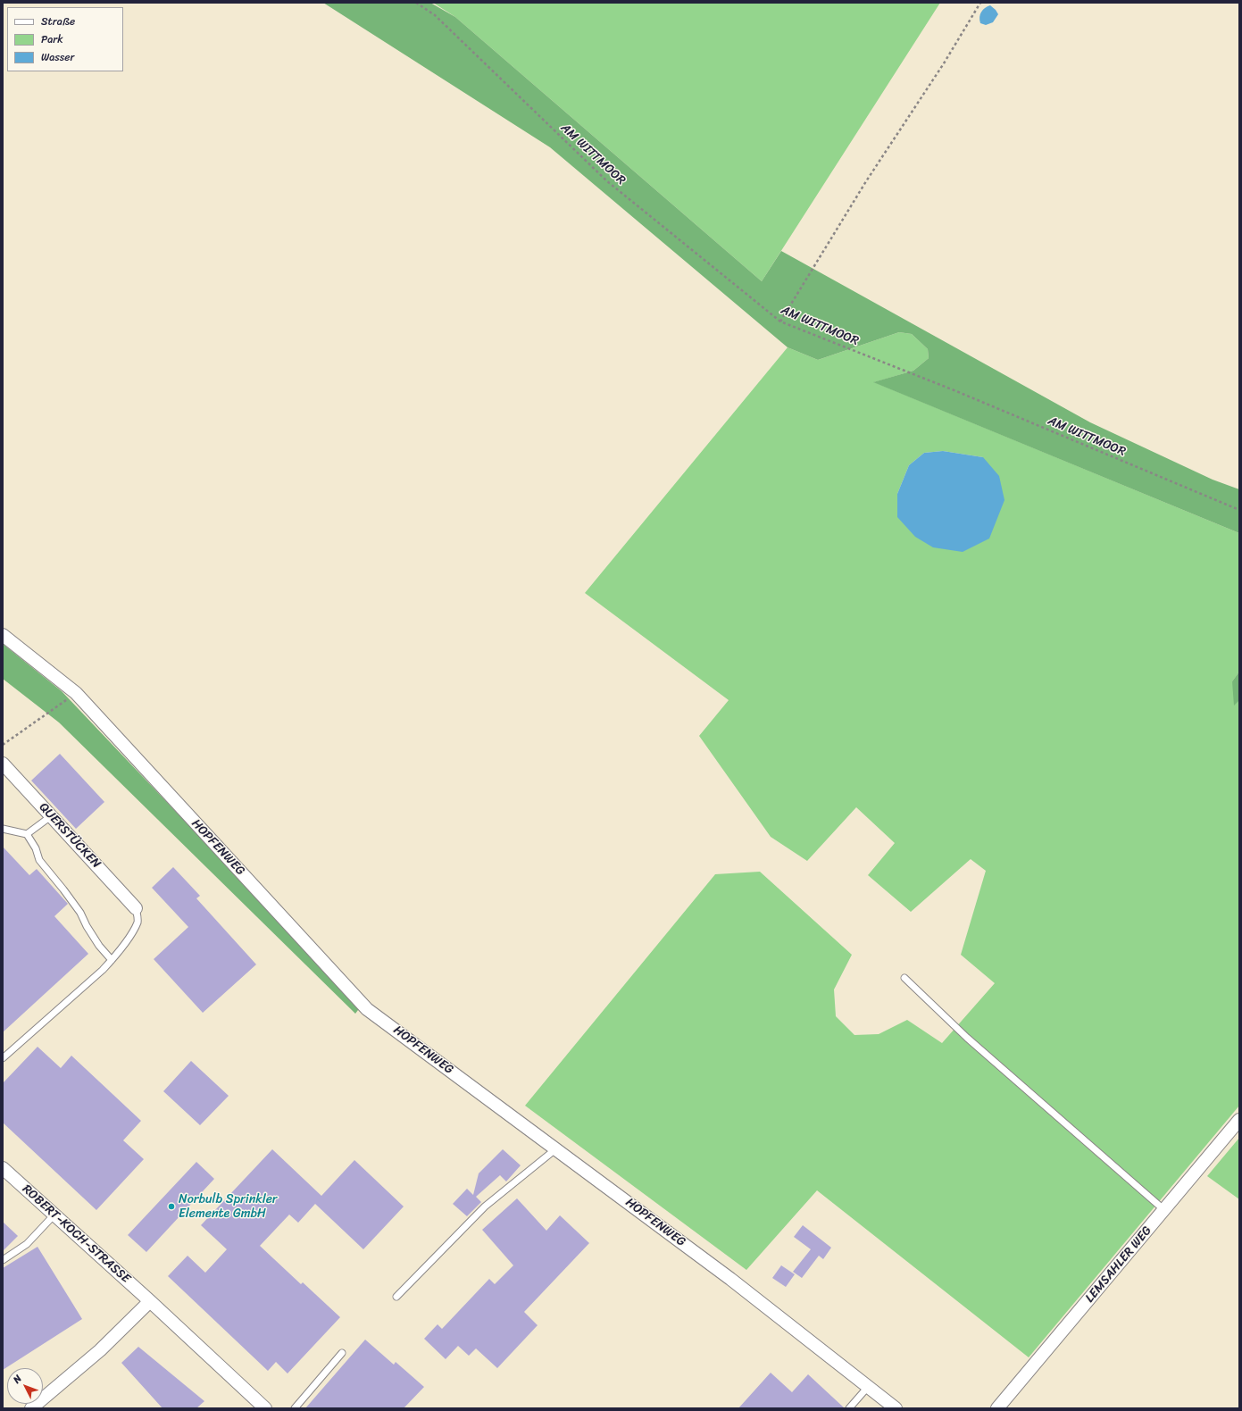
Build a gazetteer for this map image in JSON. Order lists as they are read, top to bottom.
{
  "streets": {
    "street": [
      "QUERSTÜCKEN",
      "HOPFENWEG",
      "ROBERT-KOCH-STRASSE",
      "LEMSAHLER WEG"
    ],
    "path": ["AM WITTMOOR"]
  },
  "places": ["Norbulb Sprinkler Elemente GmbH"],
  "legend": ["Straße", "Park", "Wasser"],
  "north": "top left"
}
